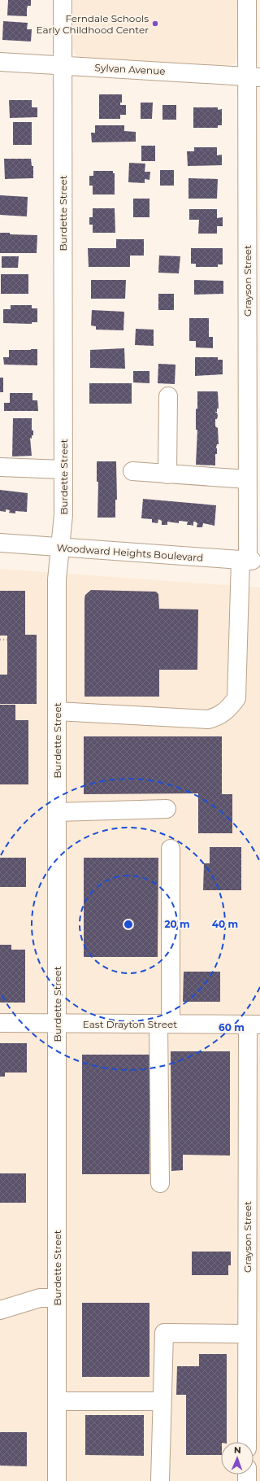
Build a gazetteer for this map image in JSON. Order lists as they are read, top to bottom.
{
  "streets": {
    "street": [
      "Sylvan Avenue",
      "Burdette Street",
      "Grayson Street",
      "Woodward Heights Boulevard",
      "East Drayton Street"
    ]
  },
  "crossings": [
    ["Sylvan Avenue", "Burdette Street"],
    ["Sylvan Avenue", "Grayson Street"],
    ["Burdette Street", "Grayson Street"],
    ["Burdette Street", "Woodward Heights Boulevard"],
    ["Burdette Street", "East Drayton Street"],
    ["Grayson Street", "Woodward Heights Boulevard"],
    ["Grayson Street", "East Drayton Street"]
  ],
  "places": ["Ferndale Schools Early Childhood Center"],
  "north": "top",
  "rings": ["20 m", "40 m", "60 m"]
}
